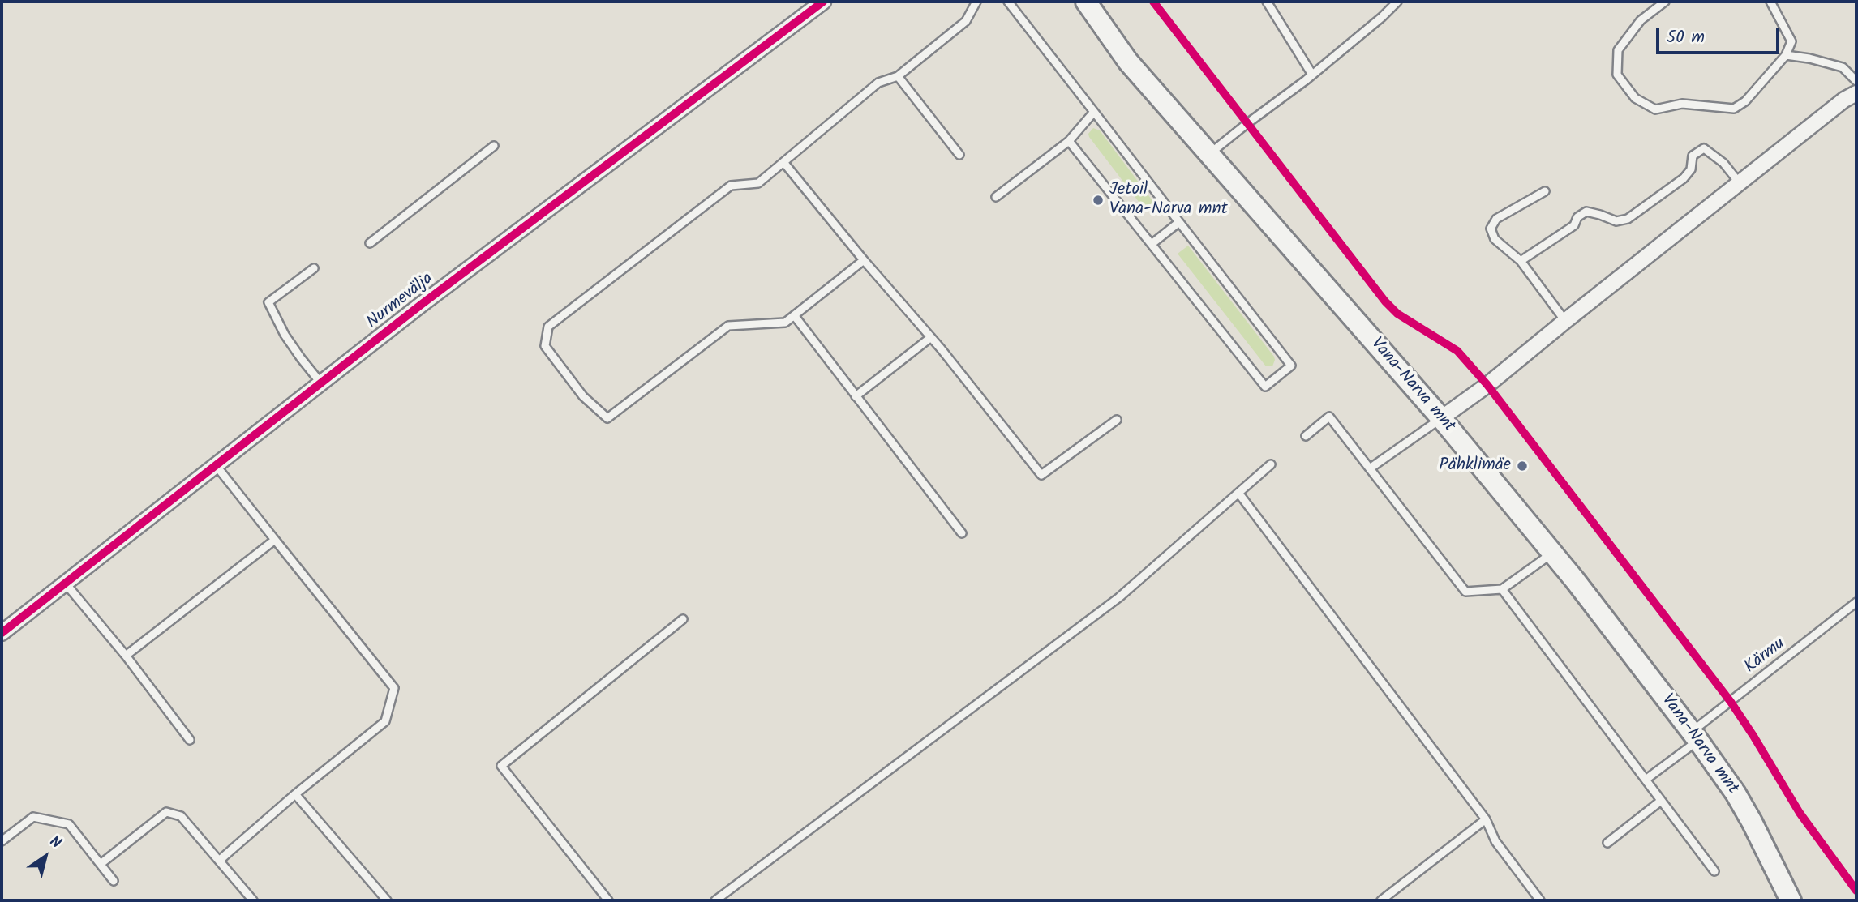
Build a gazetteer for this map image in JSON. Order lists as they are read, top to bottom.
{
  "streets": {
    "main road": ["Vana-Narva mnt"],
    "street": ["Nurmevälja"],
    "lane": ["Kärmu"]
  },
  "crossings": [
    ["Vana-Narva mnt", "Kärmu"]
  ],
  "places": ["Jetoil Vana-Narva mnt", "Pähklimäe"],
  "scale_bar": "50 m",
  "north": "top right"
}
